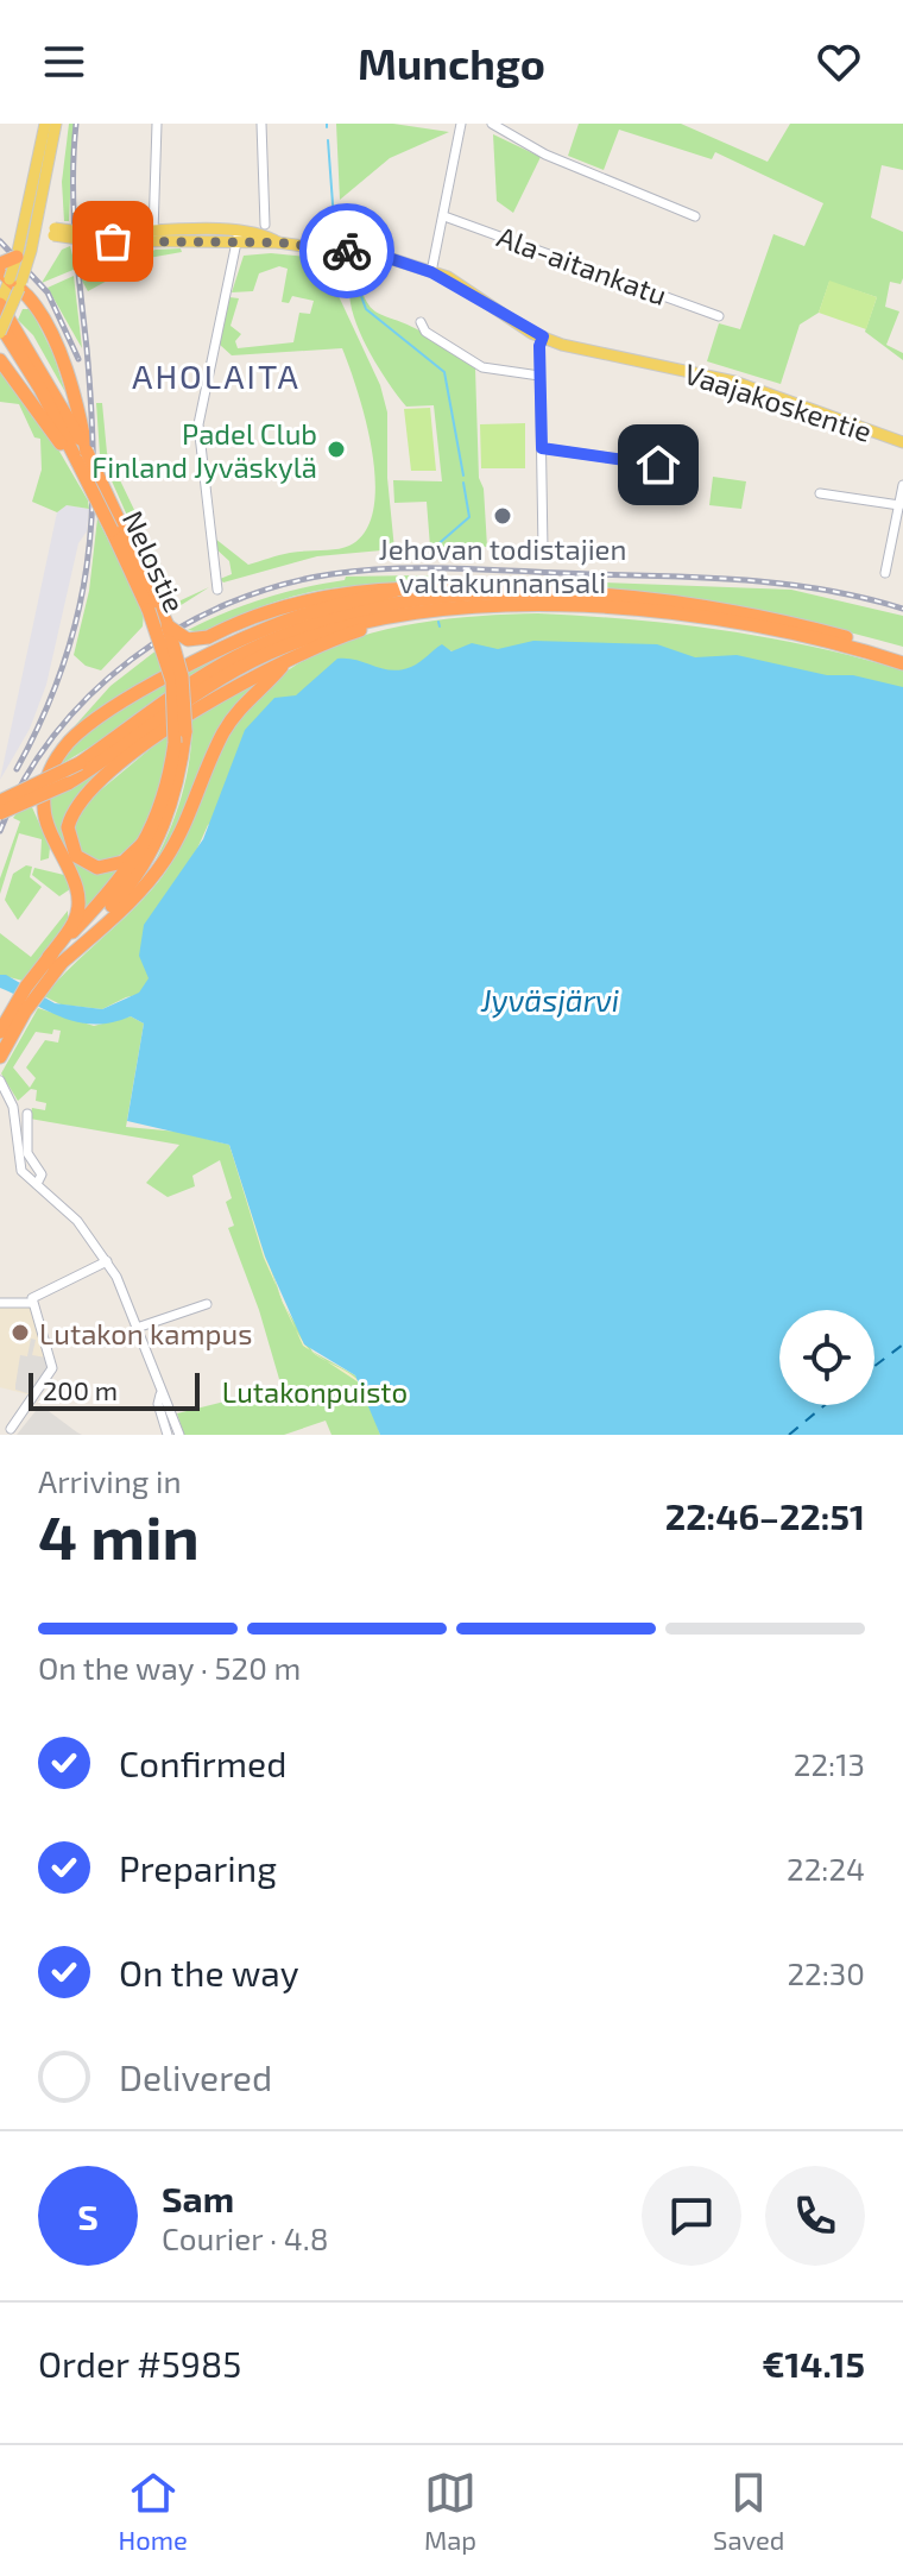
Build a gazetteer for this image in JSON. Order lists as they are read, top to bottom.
{
  "streets": {
    "highway": ["Nelostie"],
    "main road": ["Vaajakoskentie"],
    "street": ["Ala-aitankatu"]
  },
  "districts": ["AHOLAITA"],
  "water": ["Jyväsjärvi"],
  "parks": ["Lutakonpuisto"],
  "places": ["Padel Club Finland Jyväskylä", "Jehovan todistajien valtakunnansali", "Lutakon kampus"],
  "scale_bar": "200 m",
  "page": {
    "header": "Munchgo",
    "scale": "200 m",
    "heading": ["4 min", "Arriving in", "22:46–22:51"],
    "panel": [
      "Sam",
      "Courier · 4.8",
      "Order #5985",
      "€14.15"
    ],
    "bar": "On the way · 520 m",
    "list": [
      ["Confirmed", "22:13"],
      ["Preparing", "22:24"],
      ["On the way", "22:30"],
      "Delivered"
    ],
    "round": "S",
    "tabs": ["Home", "Map", "Saved"]
  }
}
